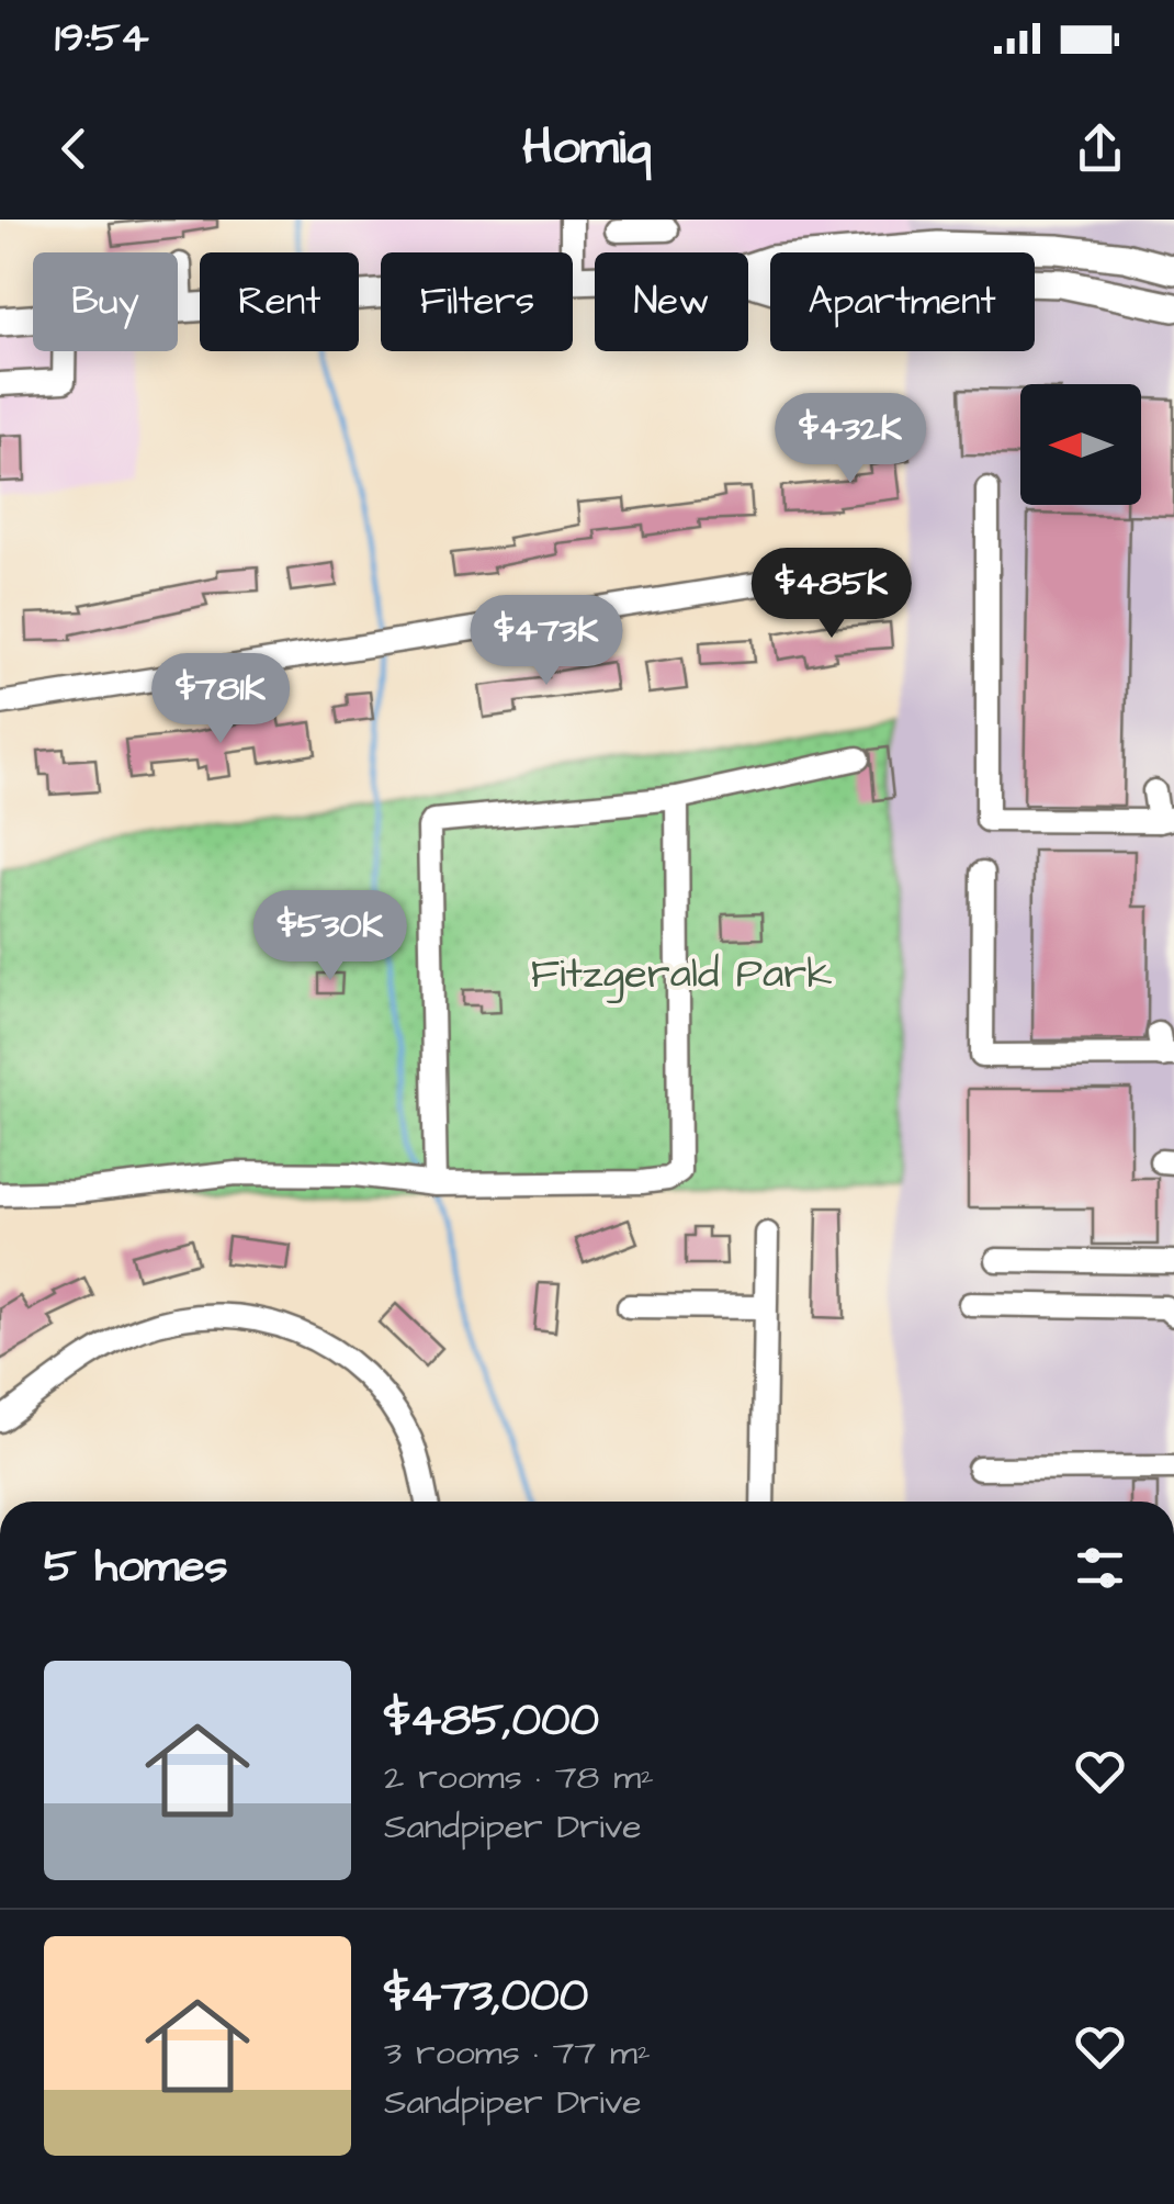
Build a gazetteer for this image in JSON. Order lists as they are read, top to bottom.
{
  "parks": ["Fitzgerald Park"],
  "north": "left",
  "page": {
    "status": "19:54",
    "header": "Homiq",
    "chip": [
      "Buy",
      "Rent",
      "Filters",
      "New",
      "Apartment"
    ],
    "price": [
      "$432K",
      "$485K",
      "$473K",
      "$781K",
      "$530K"
    ],
    "heading": "5 homes",
    "list": [
      {
        "name": "$485,000",
        "note": "2 rooms · 78 m² · Sandpiper Drive"
      },
      {
        "name": "$473,000",
        "note": "3 rooms · 77 m² · Sandpiper Drive"
      }
    ]
  }
}
